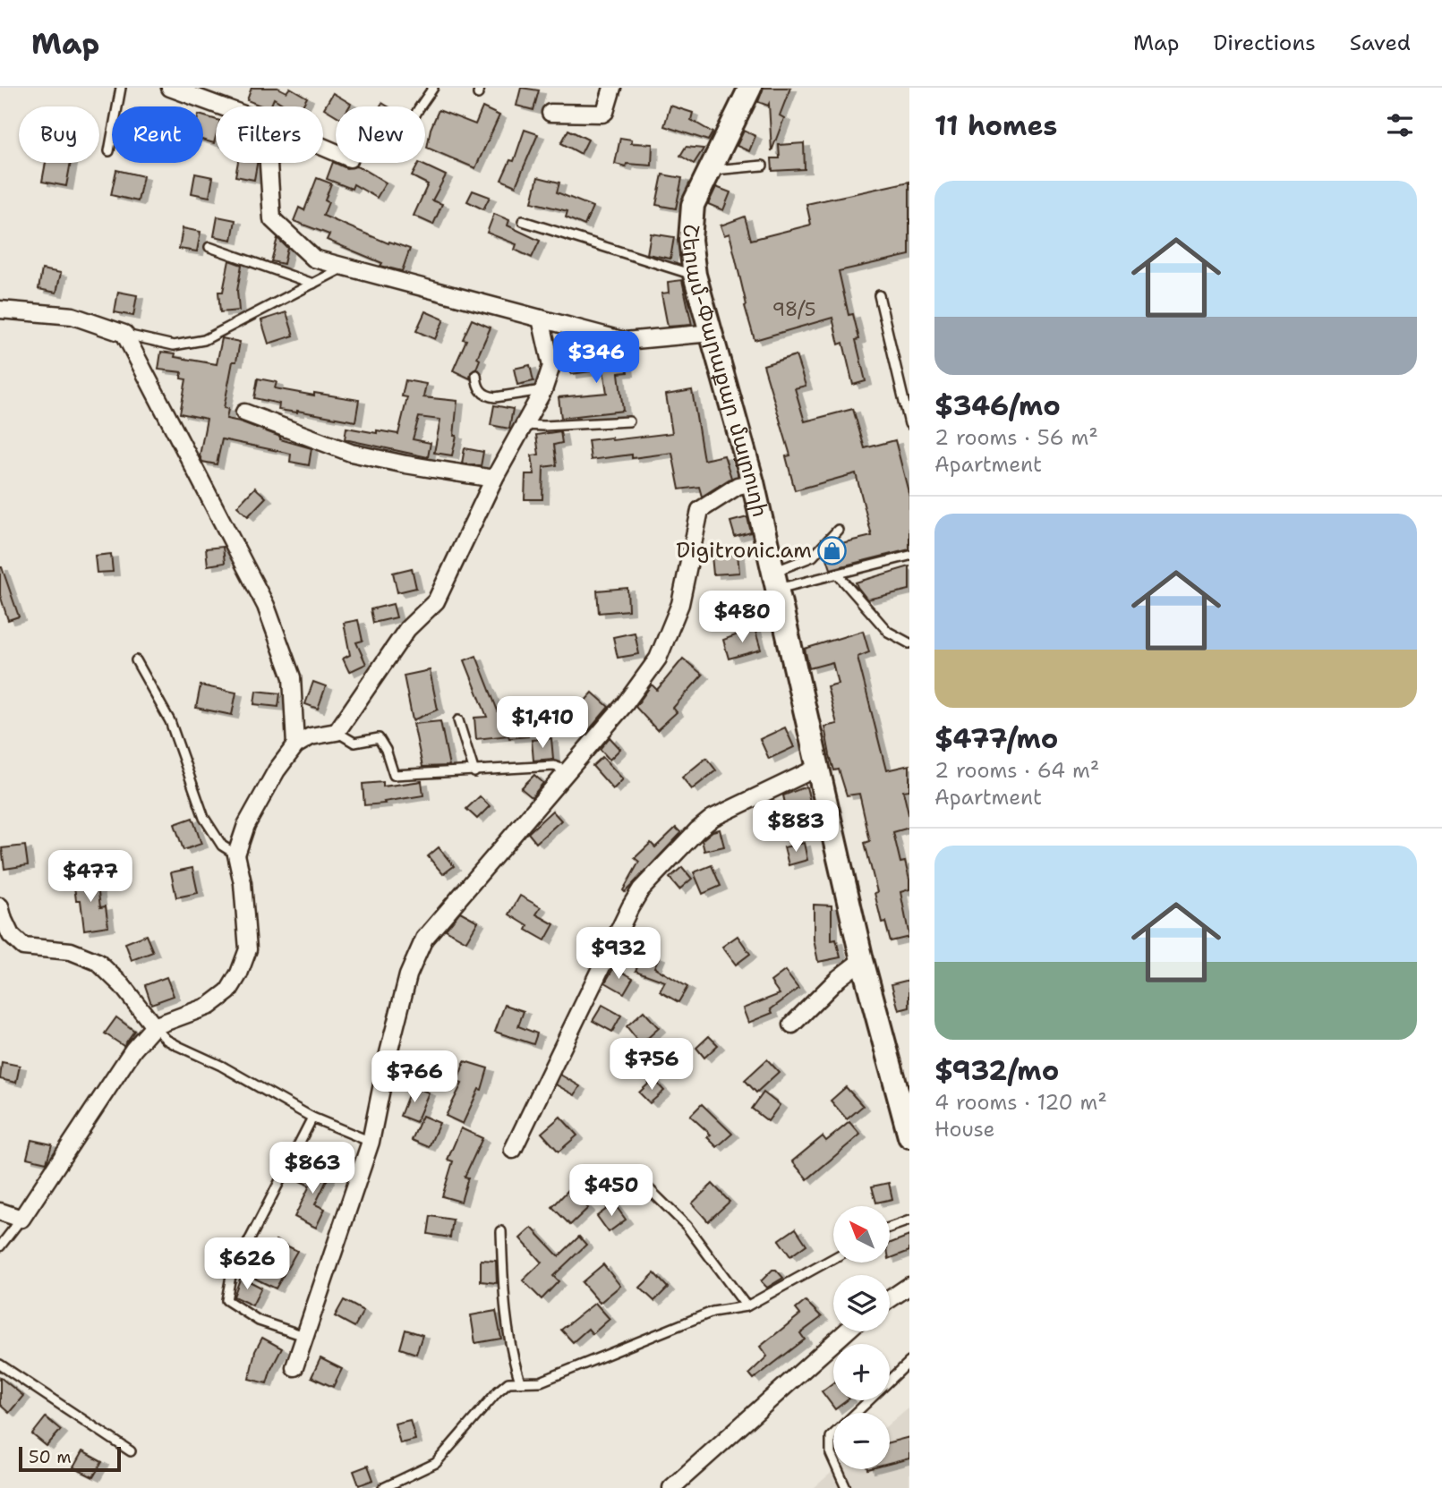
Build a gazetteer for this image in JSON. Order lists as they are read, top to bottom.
{
  "streets": {
    "street": ["Շերամ-Փարաքար մայրուղի"]
  },
  "places": {
    "shop": ["Digitronic.am"]
  },
  "house_numbers": ["98/5"],
  "scale_bar": "50 m",
  "north": "top left",
  "page": {
    "header": "Map",
    "nav": ["Map", "Directions", "Saved"],
    "heading": "11 homes",
    "chip": [
      "Buy",
      "Rent",
      "Filters",
      "New"
    ],
    "list": [
      {
        "name": "$346/mo",
        "note": "2 rooms · 56 m² · Apartment"
      },
      {
        "name": "$477/mo",
        "note": "2 rooms · 64 m² · Apartment"
      },
      {
        "name": "$932/mo",
        "note": "4 rooms · 120 m² · House"
      }
    ],
    "price": [
      "$346",
      "$480",
      "$1,410",
      "$883",
      "$477",
      "$932",
      "$756",
      "$766",
      "$863",
      "$450",
      "$626"
    ],
    "map_buttons": ["+", "−"],
    "scale": "50 m"
  }
}
